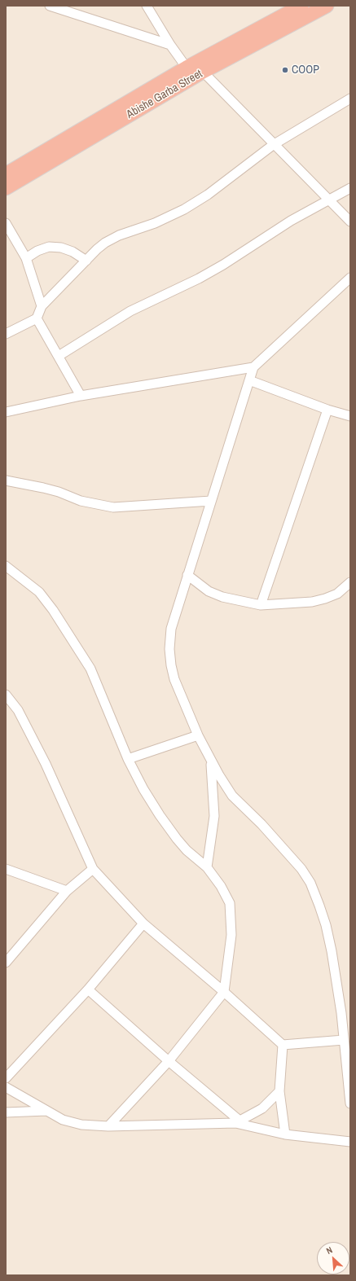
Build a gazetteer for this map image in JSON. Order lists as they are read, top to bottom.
{
  "streets": {
    "highway": ["Abishe Garba Street"]
  },
  "places": ["COOP"],
  "north": "top left"
}
